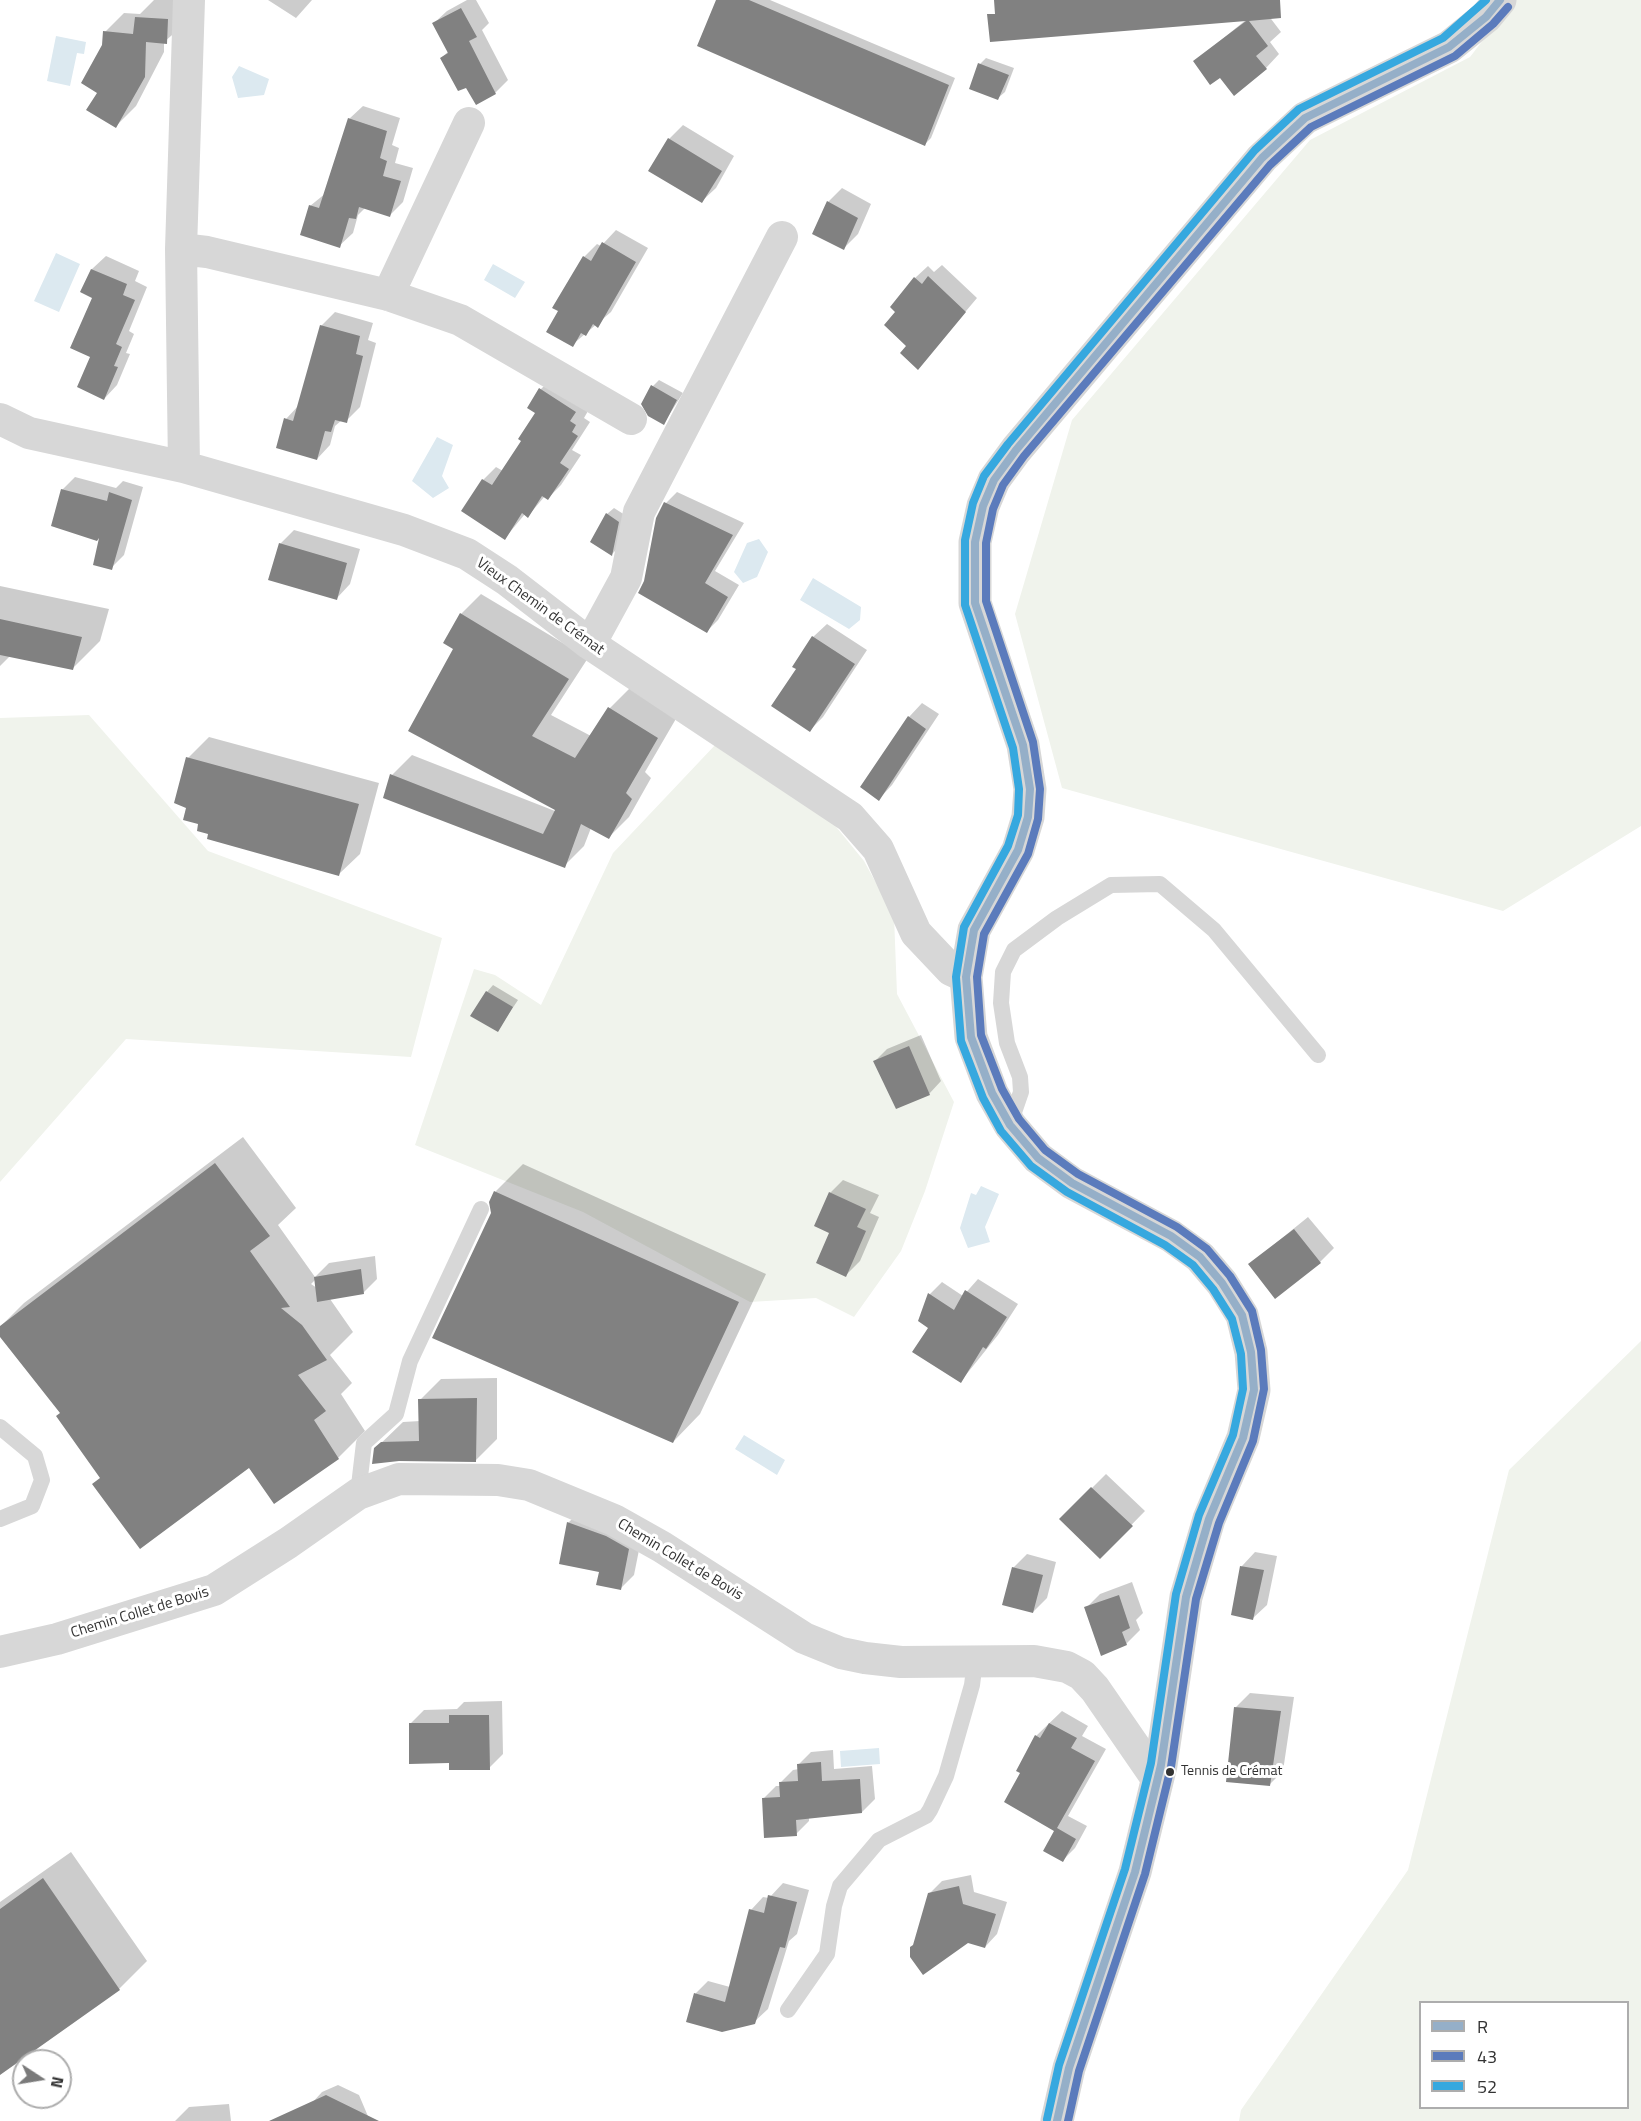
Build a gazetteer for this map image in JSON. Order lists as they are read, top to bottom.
{
  "streets": {
    "street": ["Vieux Chemin de Crémat", "Chemin Collet de Bovis"]
  },
  "places": ["Tennis de Crémat"],
  "lines": ["transit line R", "transit line 52", "transit line 43"],
  "legend": ["R", "43", "52"],
  "north": "right"
}
